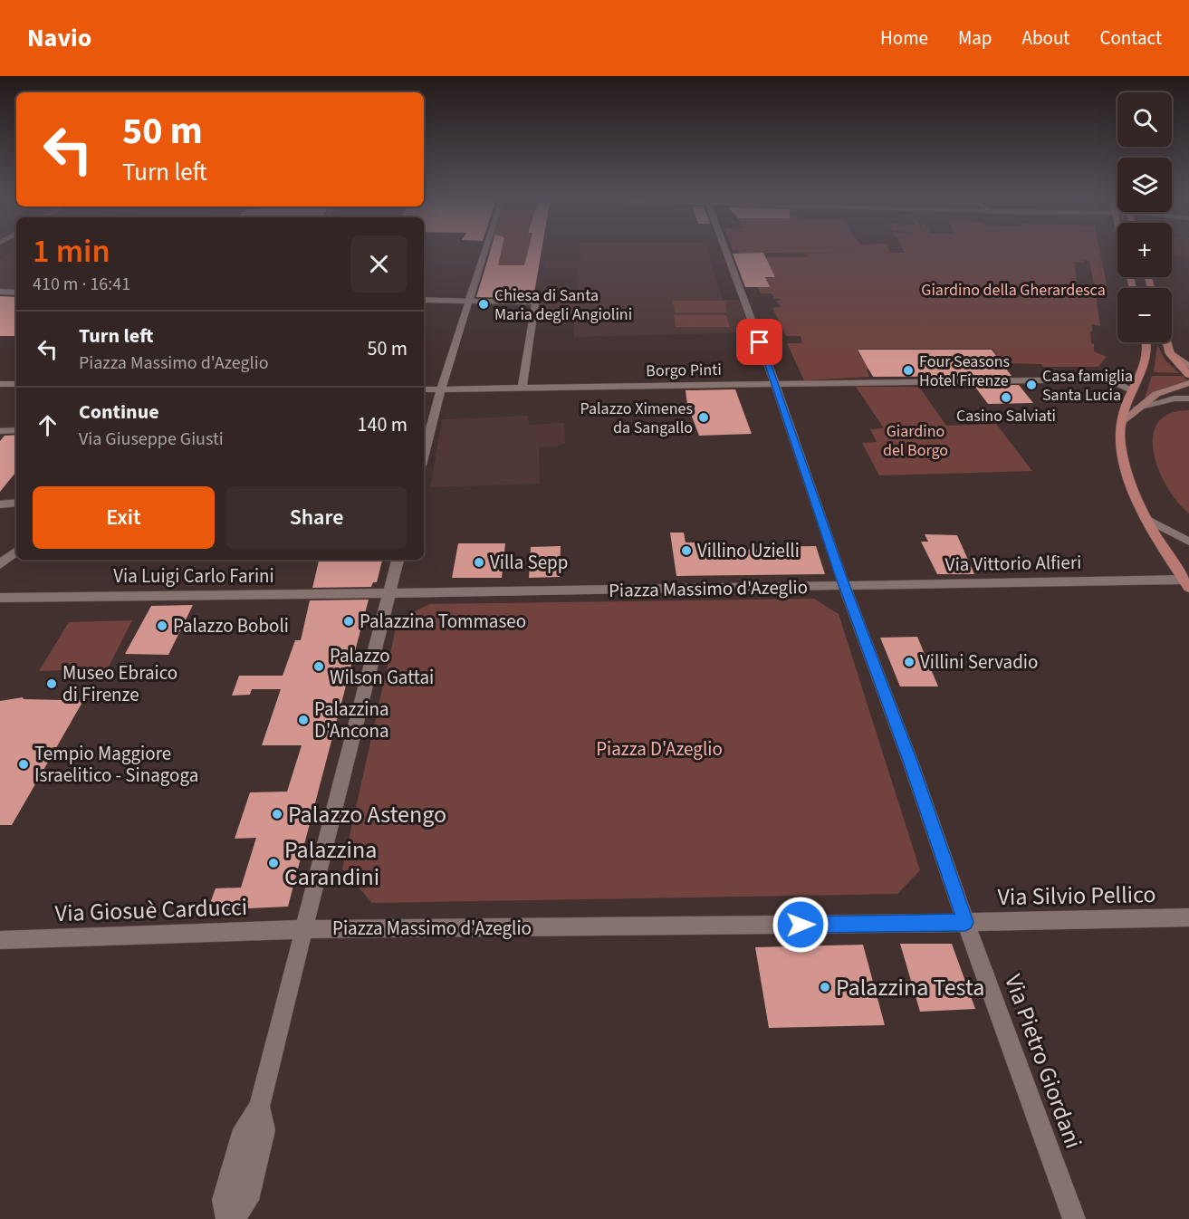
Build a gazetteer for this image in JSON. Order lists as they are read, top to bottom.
{
  "streets": {
    "street": [
      "Borgo Pinti",
      "Via Vittorio Alfieri",
      "Via Luigi Carlo Farini",
      "Piazza Massimo d'Azeglio",
      "Via Silvio Pellico",
      "Via Giosuè Carducci",
      "Via Pietro Giordani"
    ]
  },
  "crossings": [
    ["Via Vittorio Alfieri", "Piazza Massimo d'Azeglio"],
    ["Via Luigi Carlo Farini", "Piazza Massimo d'Azeglio"],
    ["Piazza Massimo d'Azeglio", "Via Silvio Pellico"],
    ["Piazza Massimo d'Azeglio", "Via Giosuè Carducci"],
    ["Piazza Massimo d'Azeglio", "Via Pietro Giordani"],
    ["Via Silvio Pellico", "Via Pietro Giordani"]
  ],
  "parks": ["Giardino della Gherardesca", "Giardino del Borgo", "Piazza D'Azeglio"],
  "places": [
    "Chiesa di Santa Maria degli Angiolini",
    "Four Seasons Hotel Firenze",
    "Casa famiglia Santa Lucia",
    "Casino Salviati",
    "Palazzo Ximenes da Sangallo",
    "Villino Uzielli",
    "Villa Sepp",
    "Palazzina Tommaseo",
    "Palazzo Boboli",
    "Villini Servadio",
    "Palazzo Wilson Gattai",
    "Museo Ebraico di Firenze",
    "Palazzina D'Ancona",
    "Tempio Maggiore Israelitico - Sinagoga",
    "Palazzo Astengo",
    "Palazzina Carandini",
    "Palazzina Testa"
  ],
  "page": {
    "header": "Navio",
    "nav": [
      "Home",
      "Map",
      "About",
      "Contact"
    ],
    "map_buttons": ["+", "−"],
    "turn": ["50 m", "Turn left"],
    "heading": ["1 min", "410 m · 16:41"],
    "list": [
      {
        "name": "Turn left",
        "note": "Piazza Massimo d'Azeglio",
        "value": "50 m"
      },
      {
        "name": "Continue",
        "note": "Via Giuseppe Giusti",
        "value": "140 m"
      }
    ],
    "buttons": ["Exit", "Share"]
  }
}
